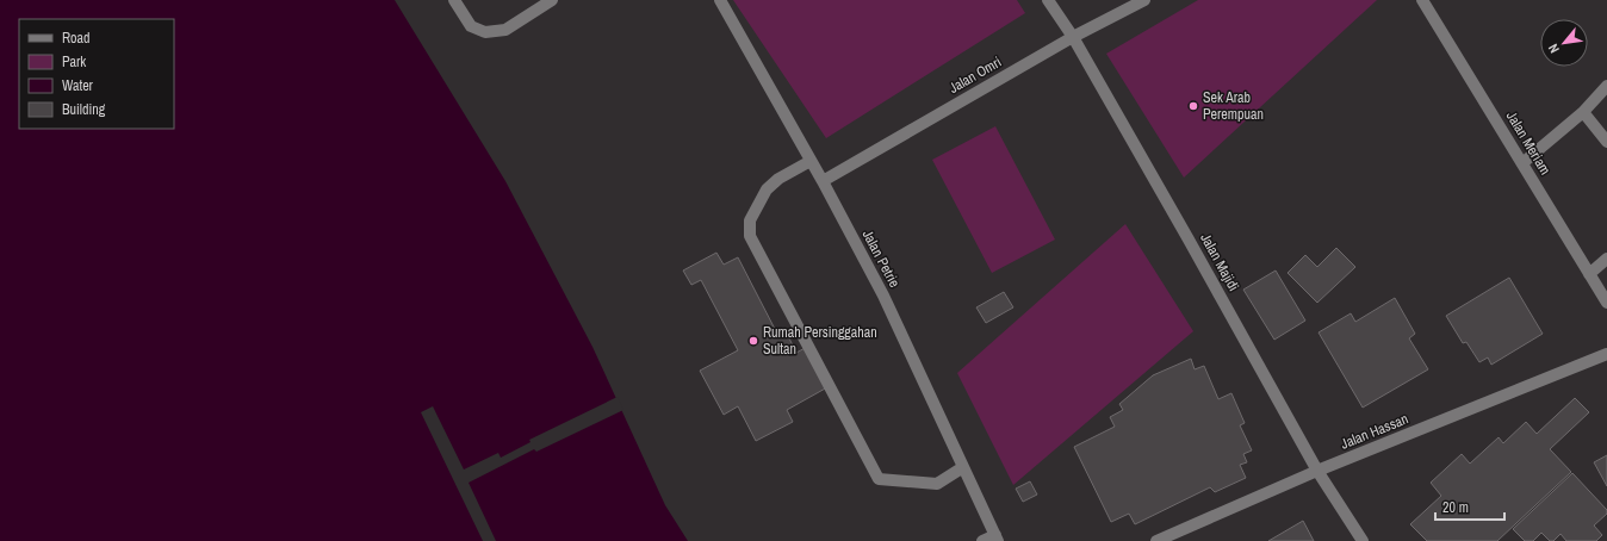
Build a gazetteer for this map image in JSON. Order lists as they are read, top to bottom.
{
  "streets": {
    "street": [
      "Jalan Omri",
      "Jalan Meriam",
      "Jalan Petrie",
      "Jalan Majidi",
      "Jalan Hassan"
    ]
  },
  "crossings": [
    ["Jalan Omri", "Jalan Petrie"],
    ["Jalan Omri", "Jalan Majidi"],
    ["Jalan Majidi", "Jalan Hassan"]
  ],
  "places": ["Sek Arab Perempuan", "Rumah Persinggahan Sultan"],
  "legend": [
    "Road",
    "Park",
    "Water",
    "Building"
  ],
  "scale_bar": "20 m",
  "north": "bottom left"
}
